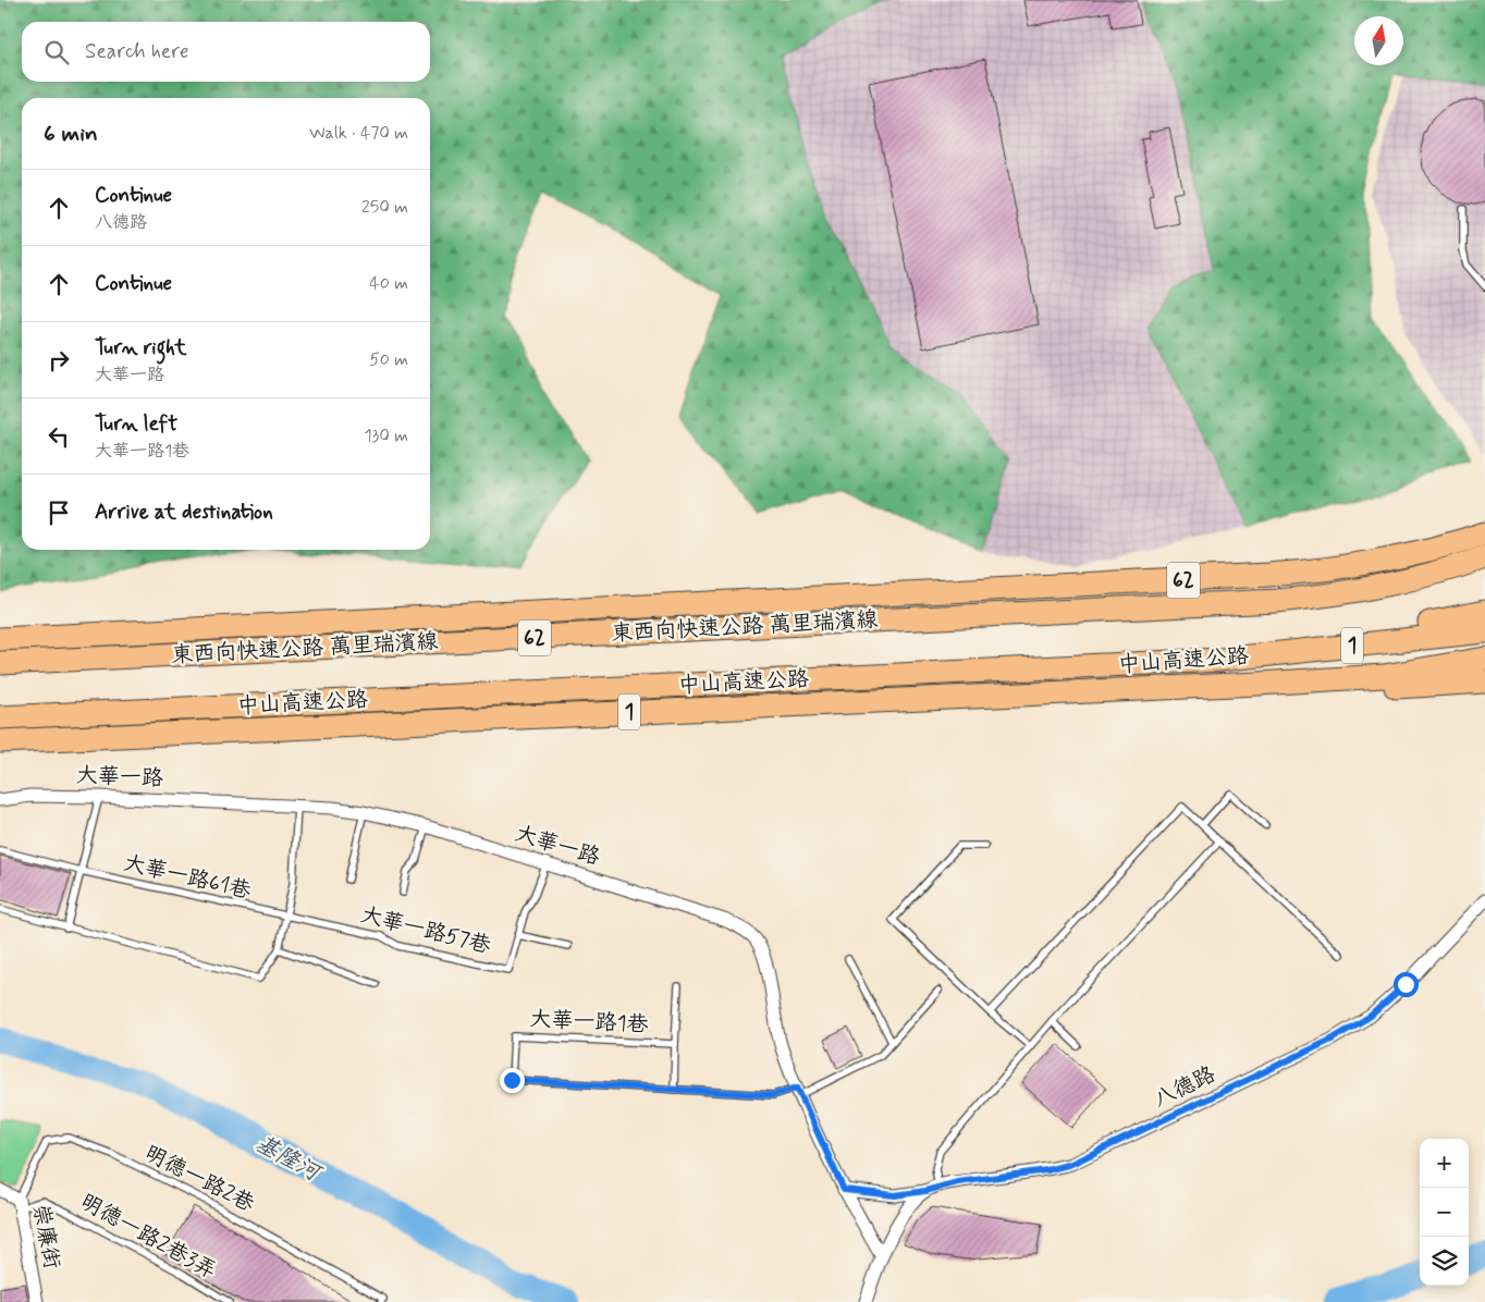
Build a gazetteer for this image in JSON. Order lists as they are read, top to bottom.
{
  "streets": {
    "highway": [
      "62",
      "東西向快速公路 萬里瑞濱線",
      "1",
      "中山高速公路"
    ],
    "street": ["大華一路", "八德路", "崇廉街"],
    "lane": [
      "大華一路61巷",
      "大華一路57巷",
      "大華一路1巷",
      "明德一路2巷",
      "明德一路2巷3弄"
    ]
  },
  "crossings": [
    ["大華一路", "大華一路57巷"],
    ["大華一路", "大華一路1巷"],
    ["大華一路", "八德路"],
    ["大華一路61巷", "大華一路57巷"],
    ["明德一路2巷", "崇廉街"],
    ["明德一路2巷", "明德一路2巷3弄"],
    ["崇廉街", "明德一路2巷3弄"]
  ],
  "water": ["基隆河"],
  "north": "top",
  "page": {
    "search": "Search here",
    "heading": ["6 min", "Walk · 470 m"],
    "list": [
      ["Continue", "八德路", "250 m"],
      ["Continue", "40 m"],
      ["Turn right", "大華一路", "50 m"],
      ["Turn left", "大華一路1巷", "130 m"],
      "Arrive at destination"
    ],
    "map_buttons": ["+", "−"]
  }
}
